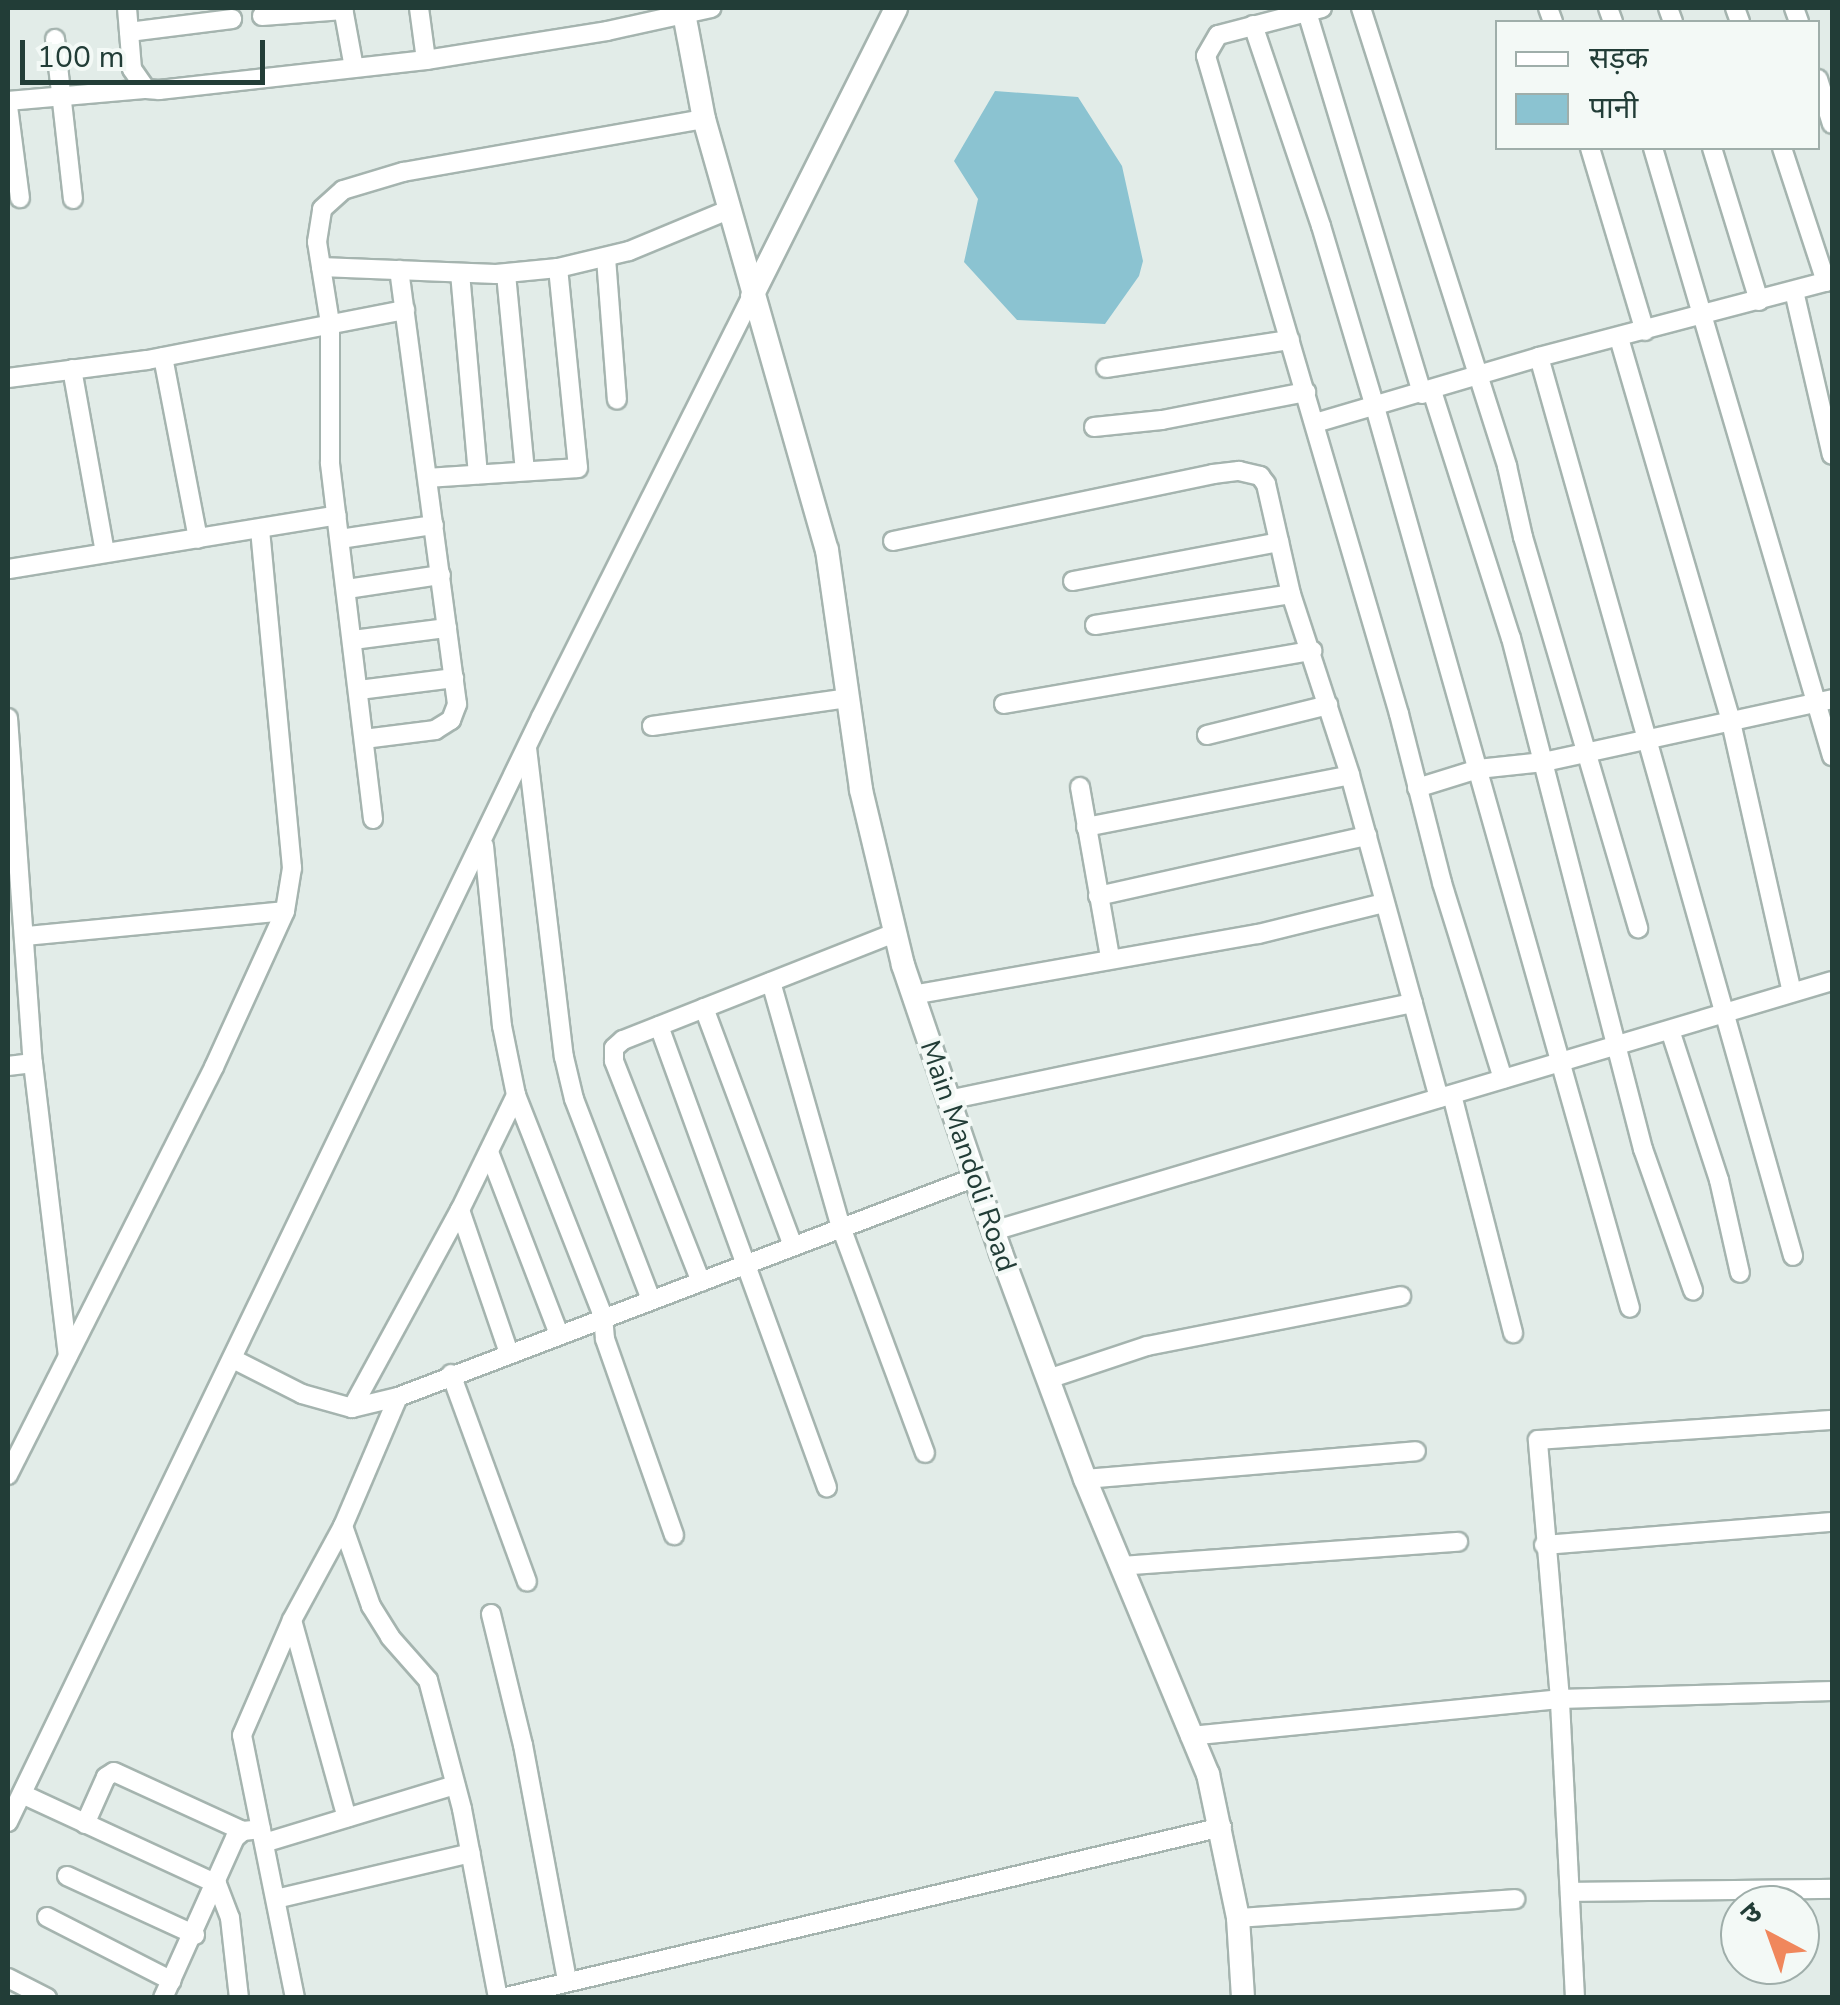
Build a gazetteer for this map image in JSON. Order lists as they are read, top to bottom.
{
  "streets": {
    "street": ["Main Mandoli Road"]
  },
  "legend": ["सड़क", "पानी"],
  "scale_bar": "100 m",
  "north": "top left"
}
